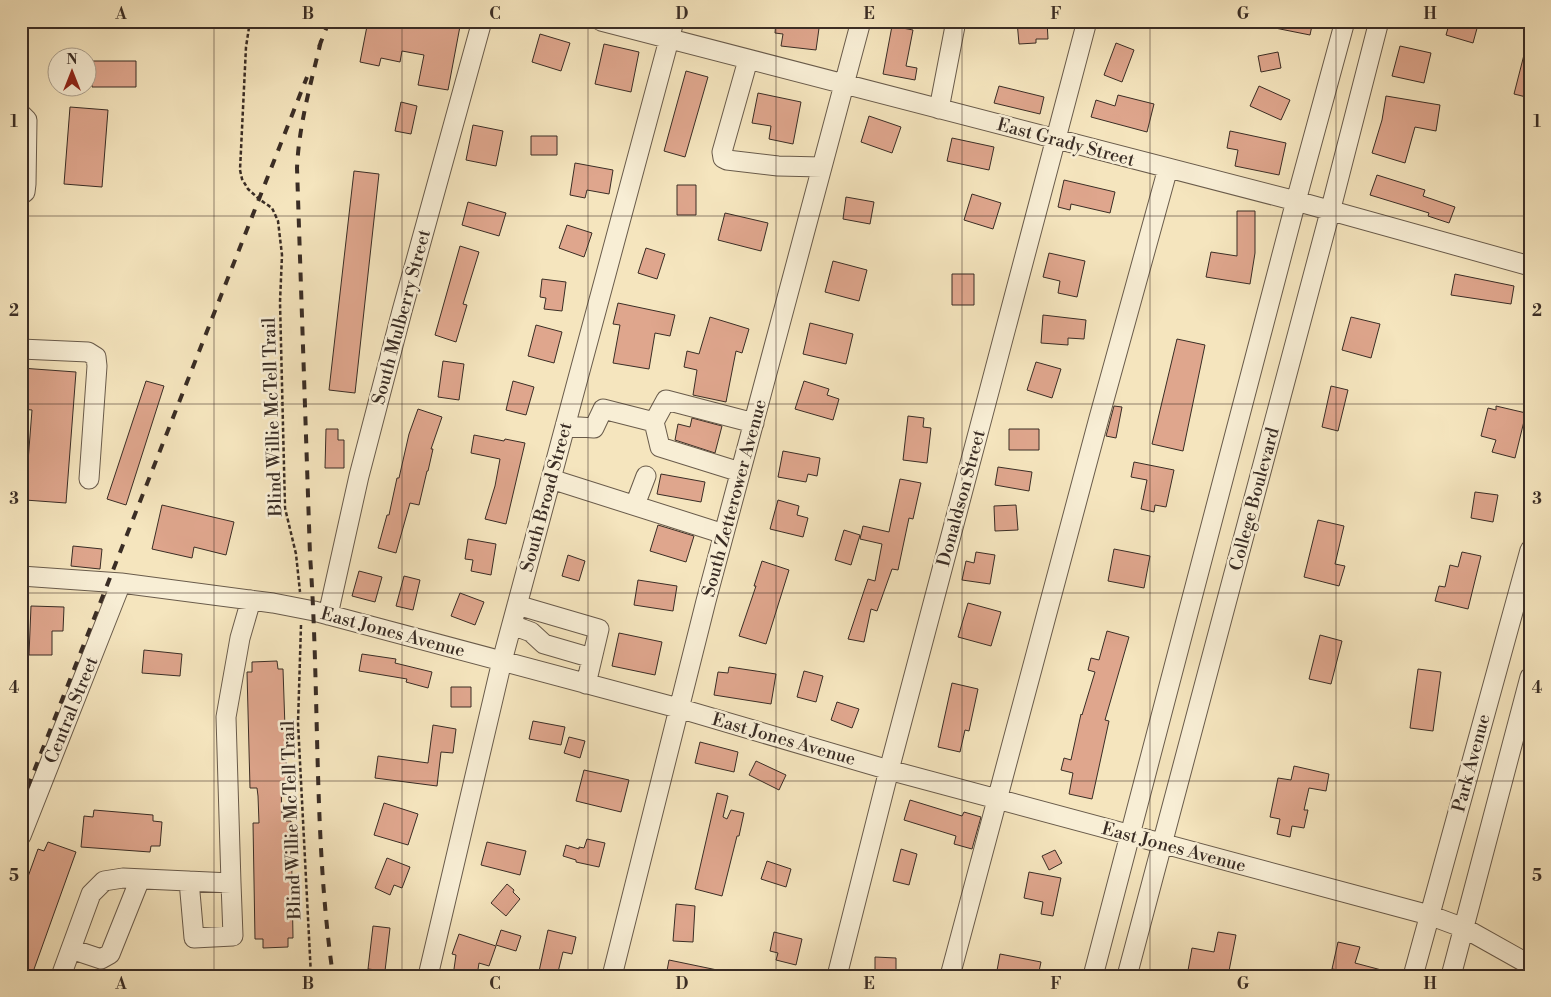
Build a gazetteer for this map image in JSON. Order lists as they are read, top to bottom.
{
  "streets": {
    "street": [
      "East Grady Street",
      "South Mulberry Street",
      "South Broad Street",
      "South Zetterower Avenue",
      "Donaldson Street",
      "College Boulevard",
      "East Jones Avenue",
      "Central Street",
      "Park Avenue"
    ],
    "path": ["Blind Willie McTell Trail"]
  },
  "crossings": [
    ["East Grady Street", "South Broad Street"],
    ["East Grady Street", "South Zetterower Avenue"],
    ["East Grady Street", "Donaldson Street"],
    ["East Grady Street", "College Boulevard"],
    ["South Mulberry Street", "East Jones Avenue"],
    ["Blind Willie McTell Trail", "East Jones Avenue"],
    ["South Broad Street", "East Jones Avenue"],
    ["South Zetterower Avenue", "East Jones Avenue"],
    ["Donaldson Street", "East Jones Avenue"],
    ["College Boulevard", "East Jones Avenue"],
    ["East Jones Avenue", "Central Street"],
    ["East Jones Avenue", "Park Avenue"]
  ],
  "north": "top",
  "grid": {
    "columns": [
      "A",
      "B",
      "C",
      "D",
      "E",
      "F",
      "G",
      "H"
    ],
    "rows": [
      "1",
      "2",
      "3",
      "4",
      "5"
    ]
  }
}
